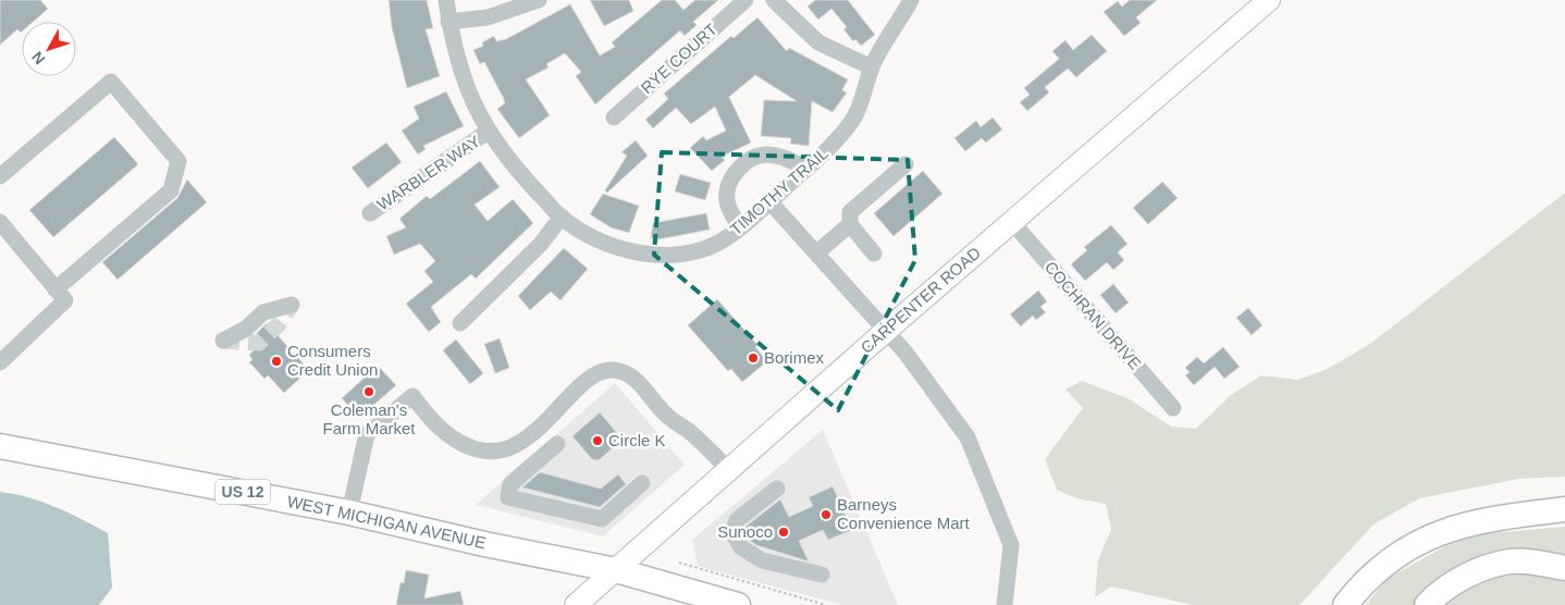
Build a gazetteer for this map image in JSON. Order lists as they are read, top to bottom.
{
  "streets": {
    "highway": ["US 12", "WEST MICHIGAN AVENUE"],
    "main road": ["CARPENTER ROAD"],
    "street": [
      "RYE COURT",
      "WARBLER WAY",
      "TIMOTHY TRAIL",
      "COCHRAN DRIVE"
    ]
  },
  "crossings": [
    ["WARBLER WAY", "TIMOTHY TRAIL"],
    ["CARPENTER ROAD", "COCHRAN DRIVE"],
    ["CARPENTER ROAD", "WEST MICHIGAN AVENUE"]
  ],
  "places": [
    "Borimex",
    "Consumers Credit Union",
    "Coleman's Farm Market",
    "Circle K",
    "Barneys Convenience Mart",
    "Sunoco"
  ],
  "north": "bottom left"
}
